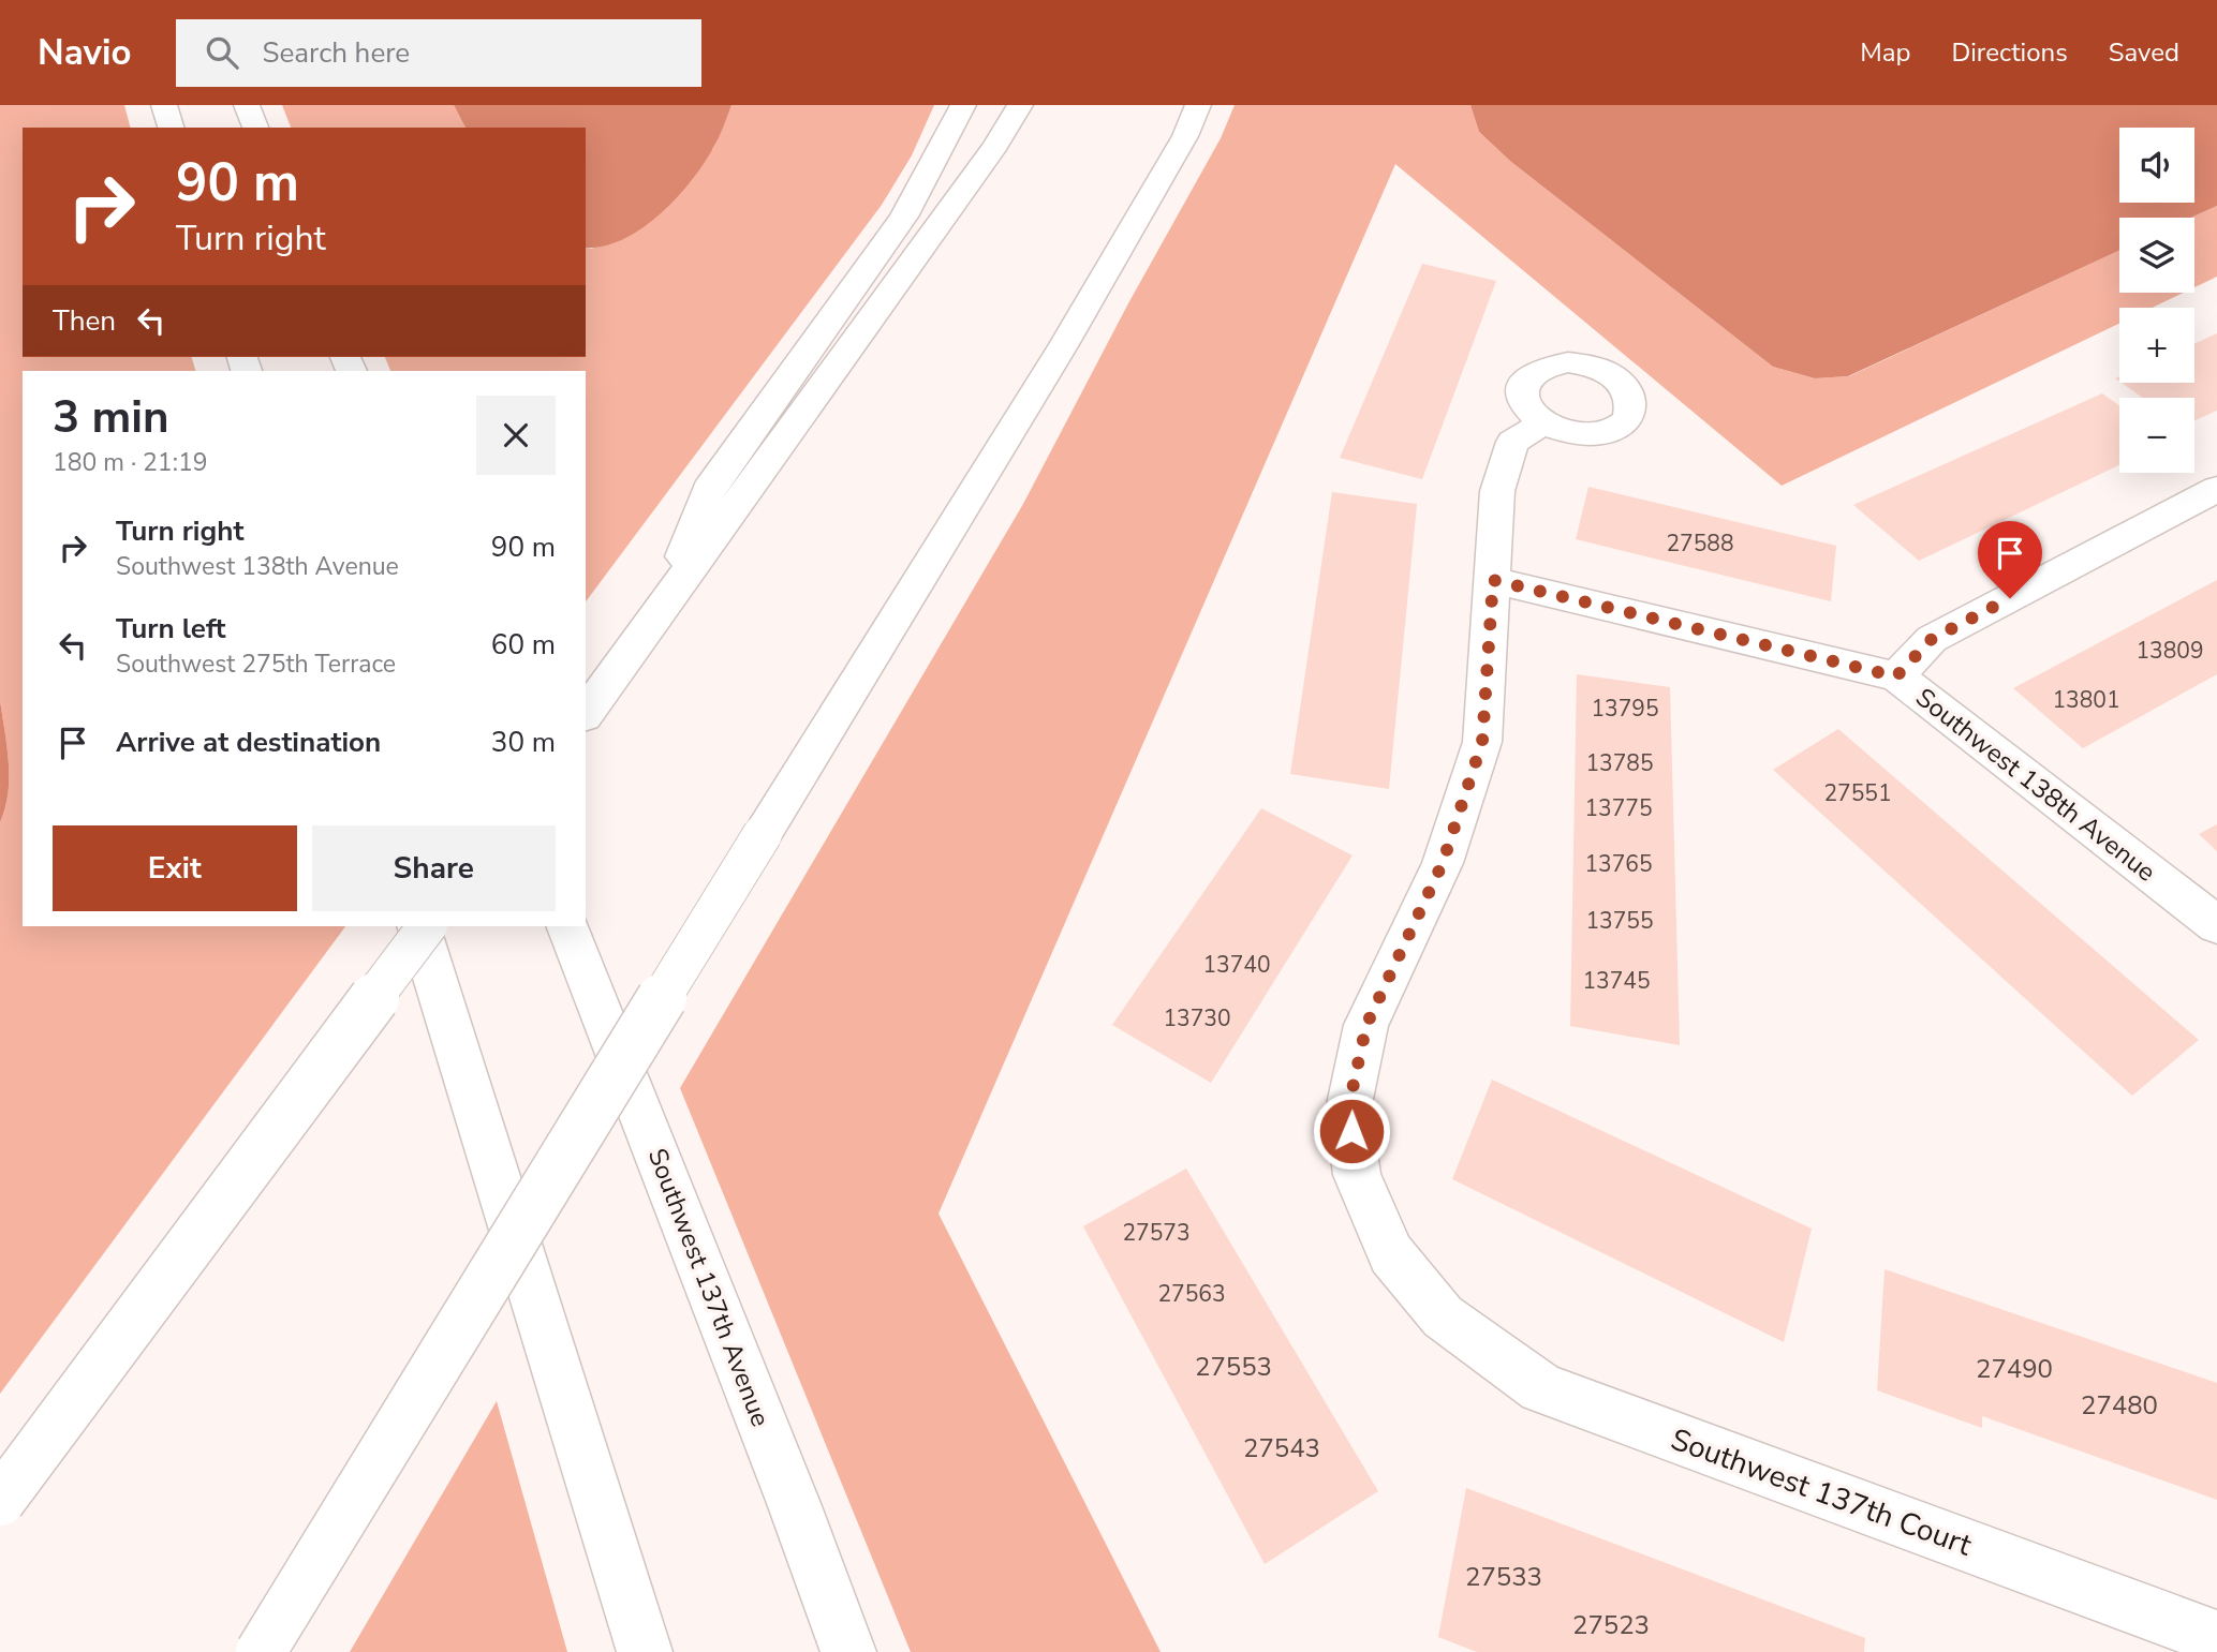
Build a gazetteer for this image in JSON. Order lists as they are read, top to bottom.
{
  "streets": {
    "main road": ["Southwest 138th Avenue", "Southwest 137th Avenue", "Southwest 137th Court"]
  },
  "crossings": [
    ["Southwest 138th Avenue", "Southwest 137th Court"]
  ],
  "house_numbers": [
    "27588",
    "13809",
    "13801",
    "13795",
    "13785",
    "27551",
    "13775",
    "13765",
    "13755",
    "13740",
    "13745",
    "13730",
    "27573",
    "27563",
    "27553",
    "27490",
    "27480",
    "27543",
    "27533",
    "27523"
  ],
  "page": {
    "header": "Navio",
    "search": "Search here",
    "nav": ["Map", "Directions", "Saved"],
    "map_buttons": ["+", "−"],
    "turn": ["90 m", "Turn right"],
    "then": "Then",
    "heading": ["3 min", "180 m · 21:19"],
    "list": [
      {
        "name": "Turn right",
        "note": "Southwest 138th Avenue",
        "value": "90 m"
      },
      {
        "name": "Turn left",
        "note": "Southwest 275th Terrace",
        "value": "60 m"
      },
      {
        "name": "Arrive at destination",
        "value": "30 m"
      }
    ],
    "buttons": ["Exit", "Share"]
  }
}
